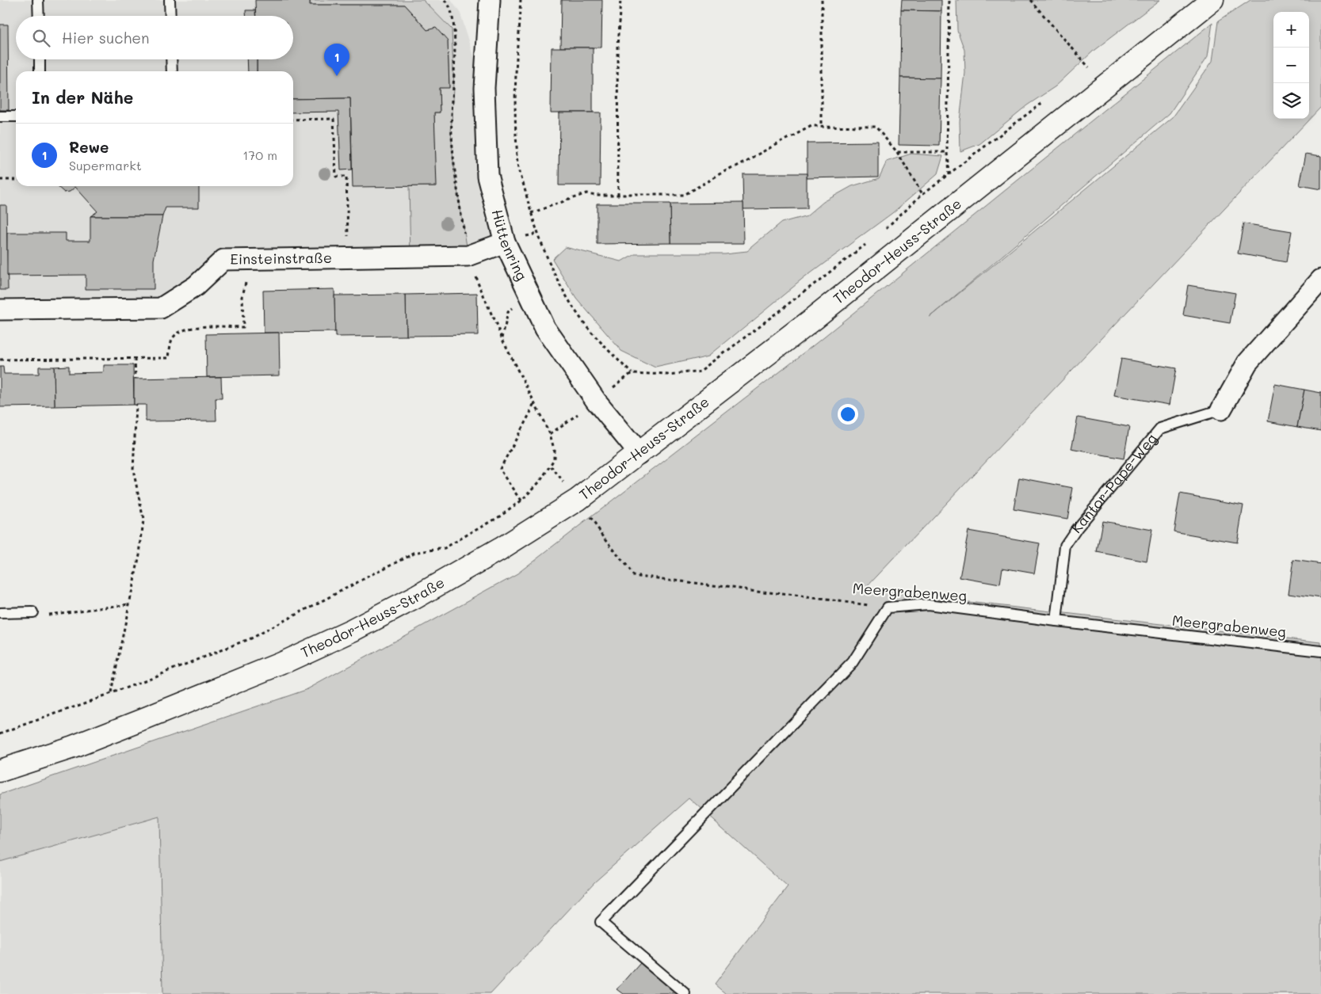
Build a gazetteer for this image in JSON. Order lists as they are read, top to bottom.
{
  "streets": {
    "street": [
      "Hüttenring",
      "Theodor-Heuss-Straße",
      "Einsteinstraße",
      "Kantor-Pape-Weg"
    ],
    "lane": ["Meergrabenweg"]
  },
  "crossings": [
    ["Hüttenring", "Theodor-Heuss-Straße"],
    ["Hüttenring", "Einsteinstraße"],
    ["Theodor-Heuss-Straße", "Meergrabenweg"],
    ["Kantor-Pape-Weg", "Meergrabenweg"]
  ],
  "page": {
    "map_buttons": ["+", "−"],
    "search": "Hier suchen",
    "pins": "1",
    "heading": "In der Nähe",
    "list": [
      {
        "mark": "1",
        "name": "Rewe",
        "note": "Supermarkt",
        "value": "170 m"
      }
    ]
  }
}
